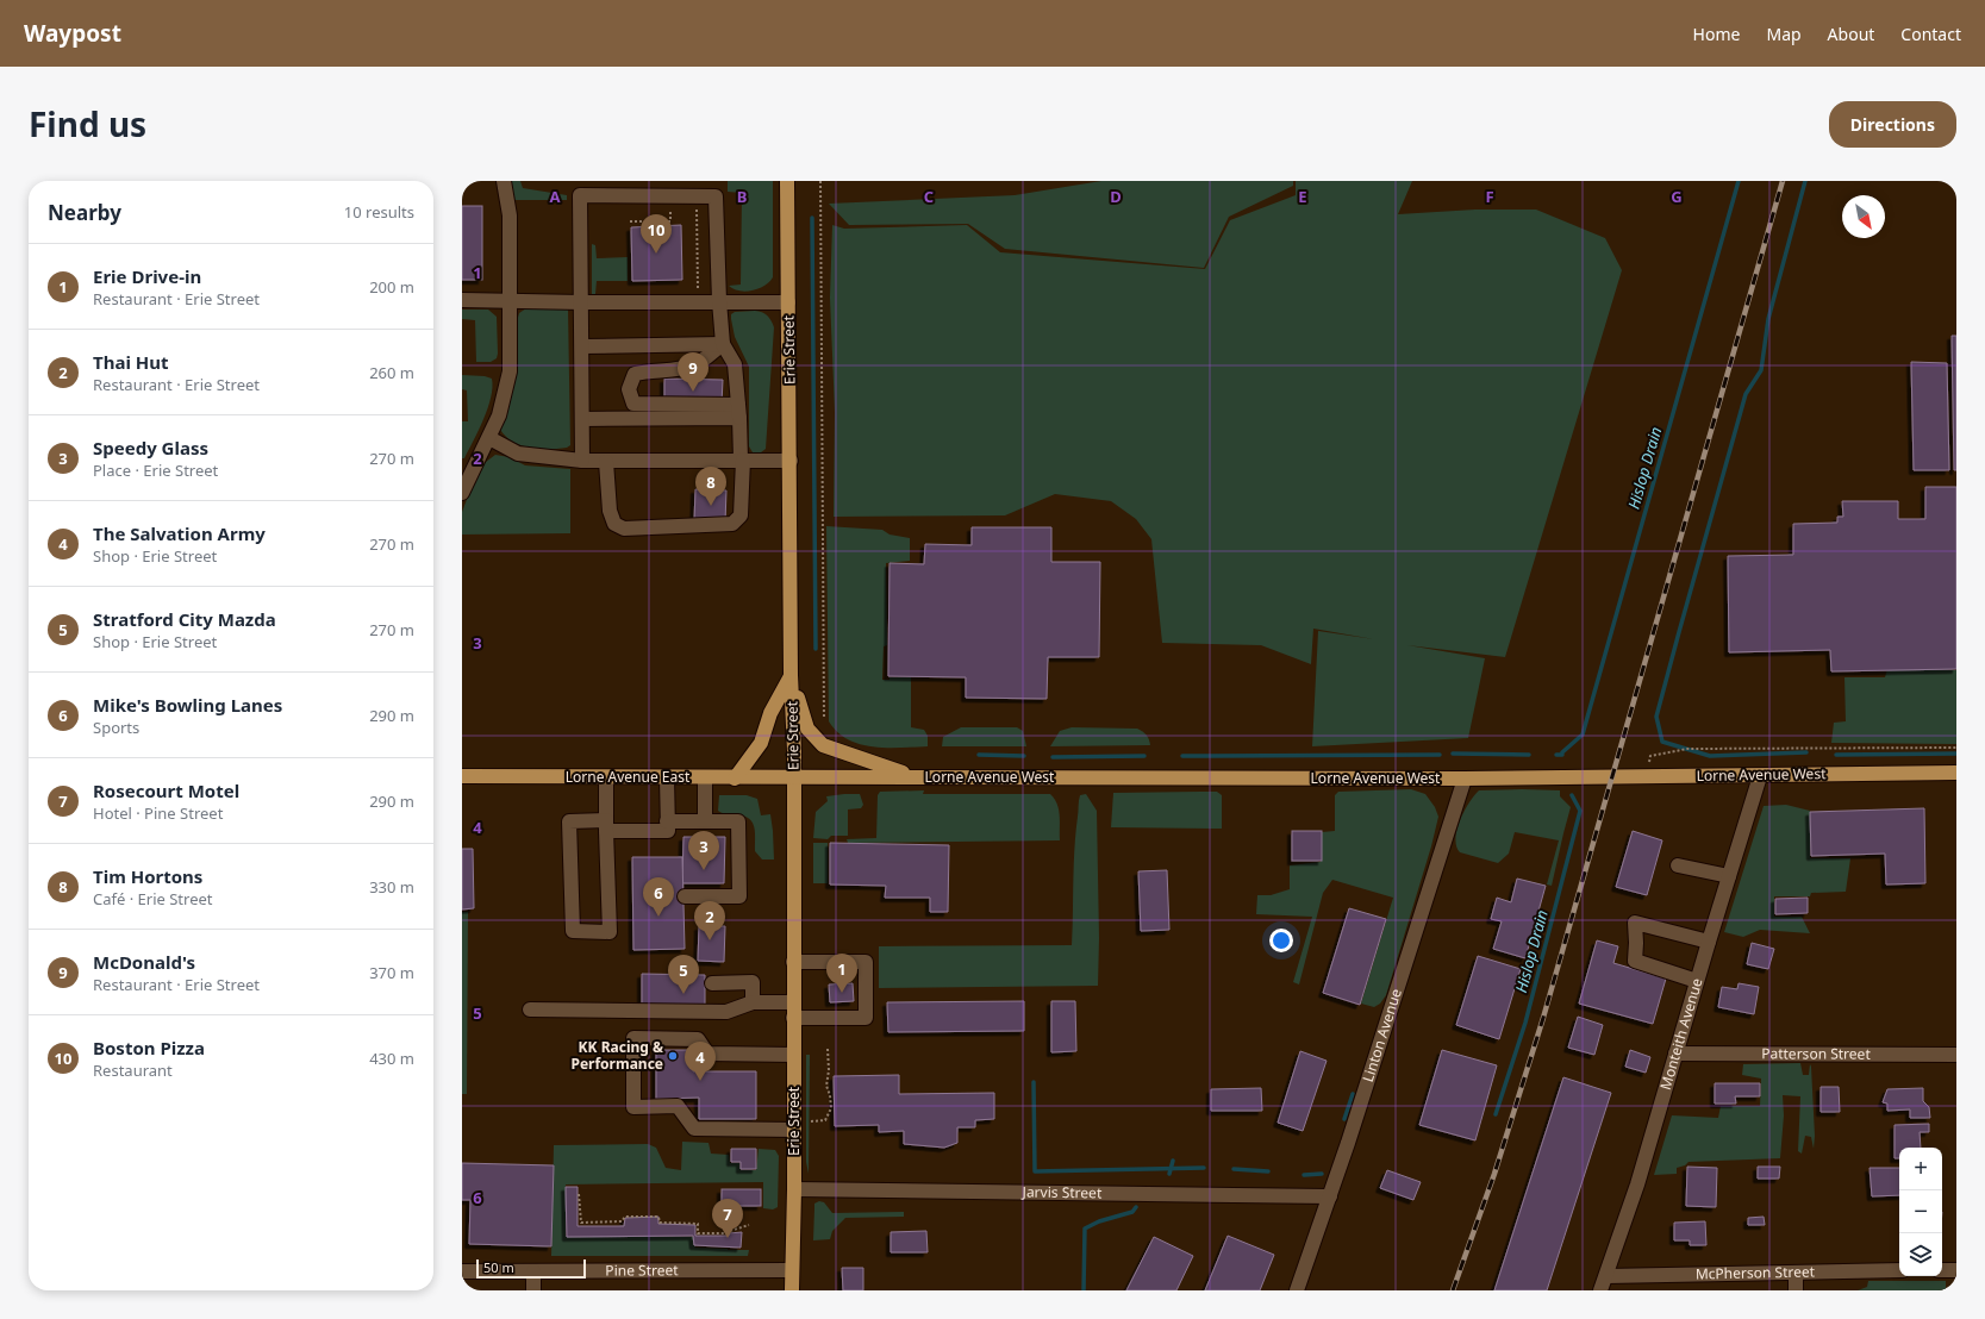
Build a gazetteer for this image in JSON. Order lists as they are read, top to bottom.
{
  "streets": {
    "main road": ["Erie Street", "Lorne Avenue West", "Lorne Avenue East"],
    "street": [
      "Monteith Avenue",
      "Linton Avenue",
      "Patterson Street",
      "Jarvis Street",
      "Pine Street",
      "McPherson Street"
    ]
  },
  "crossings": [
    ["Erie Street", "Lorne Avenue West"],
    ["Erie Street", "Lorne Avenue East"],
    ["Erie Street", "Jarvis Street"],
    ["Erie Street", "Pine Street"],
    ["Lorne Avenue West", "Lorne Avenue East"],
    ["Lorne Avenue West", "Monteith Avenue"],
    ["Lorne Avenue West", "Linton Avenue"],
    ["Monteith Avenue", "Patterson Street"],
    ["Monteith Avenue", "McPherson Street"],
    ["Linton Avenue", "Jarvis Street"]
  ],
  "water": ["Hislop Drain"],
  "places": ["KK Racing & Performance"],
  "scale_bar": "50 m",
  "north": "bottom right",
  "page": {
    "header": "Waypost",
    "nav": [
      "Home",
      "Map",
      "About",
      "Contact"
    ],
    "title": "Find us",
    "buttons": "Directions",
    "heading": ["Nearby", "10 results"],
    "pins": [
      "10",
      "9",
      "8",
      "3",
      "6",
      "2",
      "1",
      "5",
      "4",
      "7"
    ],
    "list": [
      {
        "mark": "1",
        "name": "Erie Drive-in",
        "note": "Restaurant · Erie Street",
        "value": "200 m"
      },
      {
        "mark": "2",
        "name": "Thai Hut",
        "note": "Restaurant · Erie Street",
        "value": "260 m"
      },
      {
        "mark": "3",
        "name": "Speedy Glass",
        "note": "Place · Erie Street",
        "value": "270 m"
      },
      {
        "mark": "4",
        "name": "The Salvation Army",
        "note": "Shop · Erie Street",
        "value": "270 m"
      },
      {
        "mark": "5",
        "name": "Stratford City Mazda",
        "note": "Shop · Erie Street",
        "value": "270 m"
      },
      {
        "mark": "6",
        "name": "Mike's Bowling Lanes",
        "note": "Sports",
        "value": "290 m"
      },
      {
        "mark": "7",
        "name": "Rosecourt Motel",
        "note": "Hotel · Pine Street",
        "value": "290 m"
      },
      {
        "mark": "8",
        "name": "Tim Hortons",
        "note": "Café · Erie Street",
        "value": "330 m"
      },
      {
        "mark": "9",
        "name": "McDonald's",
        "note": "Restaurant · Erie Street",
        "value": "370 m"
      },
      {
        "mark": "10",
        "name": "Boston Pizza",
        "note": "Restaurant",
        "value": "430 m"
      }
    ],
    "map_buttons": ["+", "−"],
    "scale": "50 m"
  },
  "grid": {
    "columns": [
      "A",
      "B",
      "C",
      "D",
      "E",
      "F",
      "G"
    ],
    "rows": [
      "1",
      "2",
      "3",
      "4",
      "5",
      "6"
    ]
  }
}
